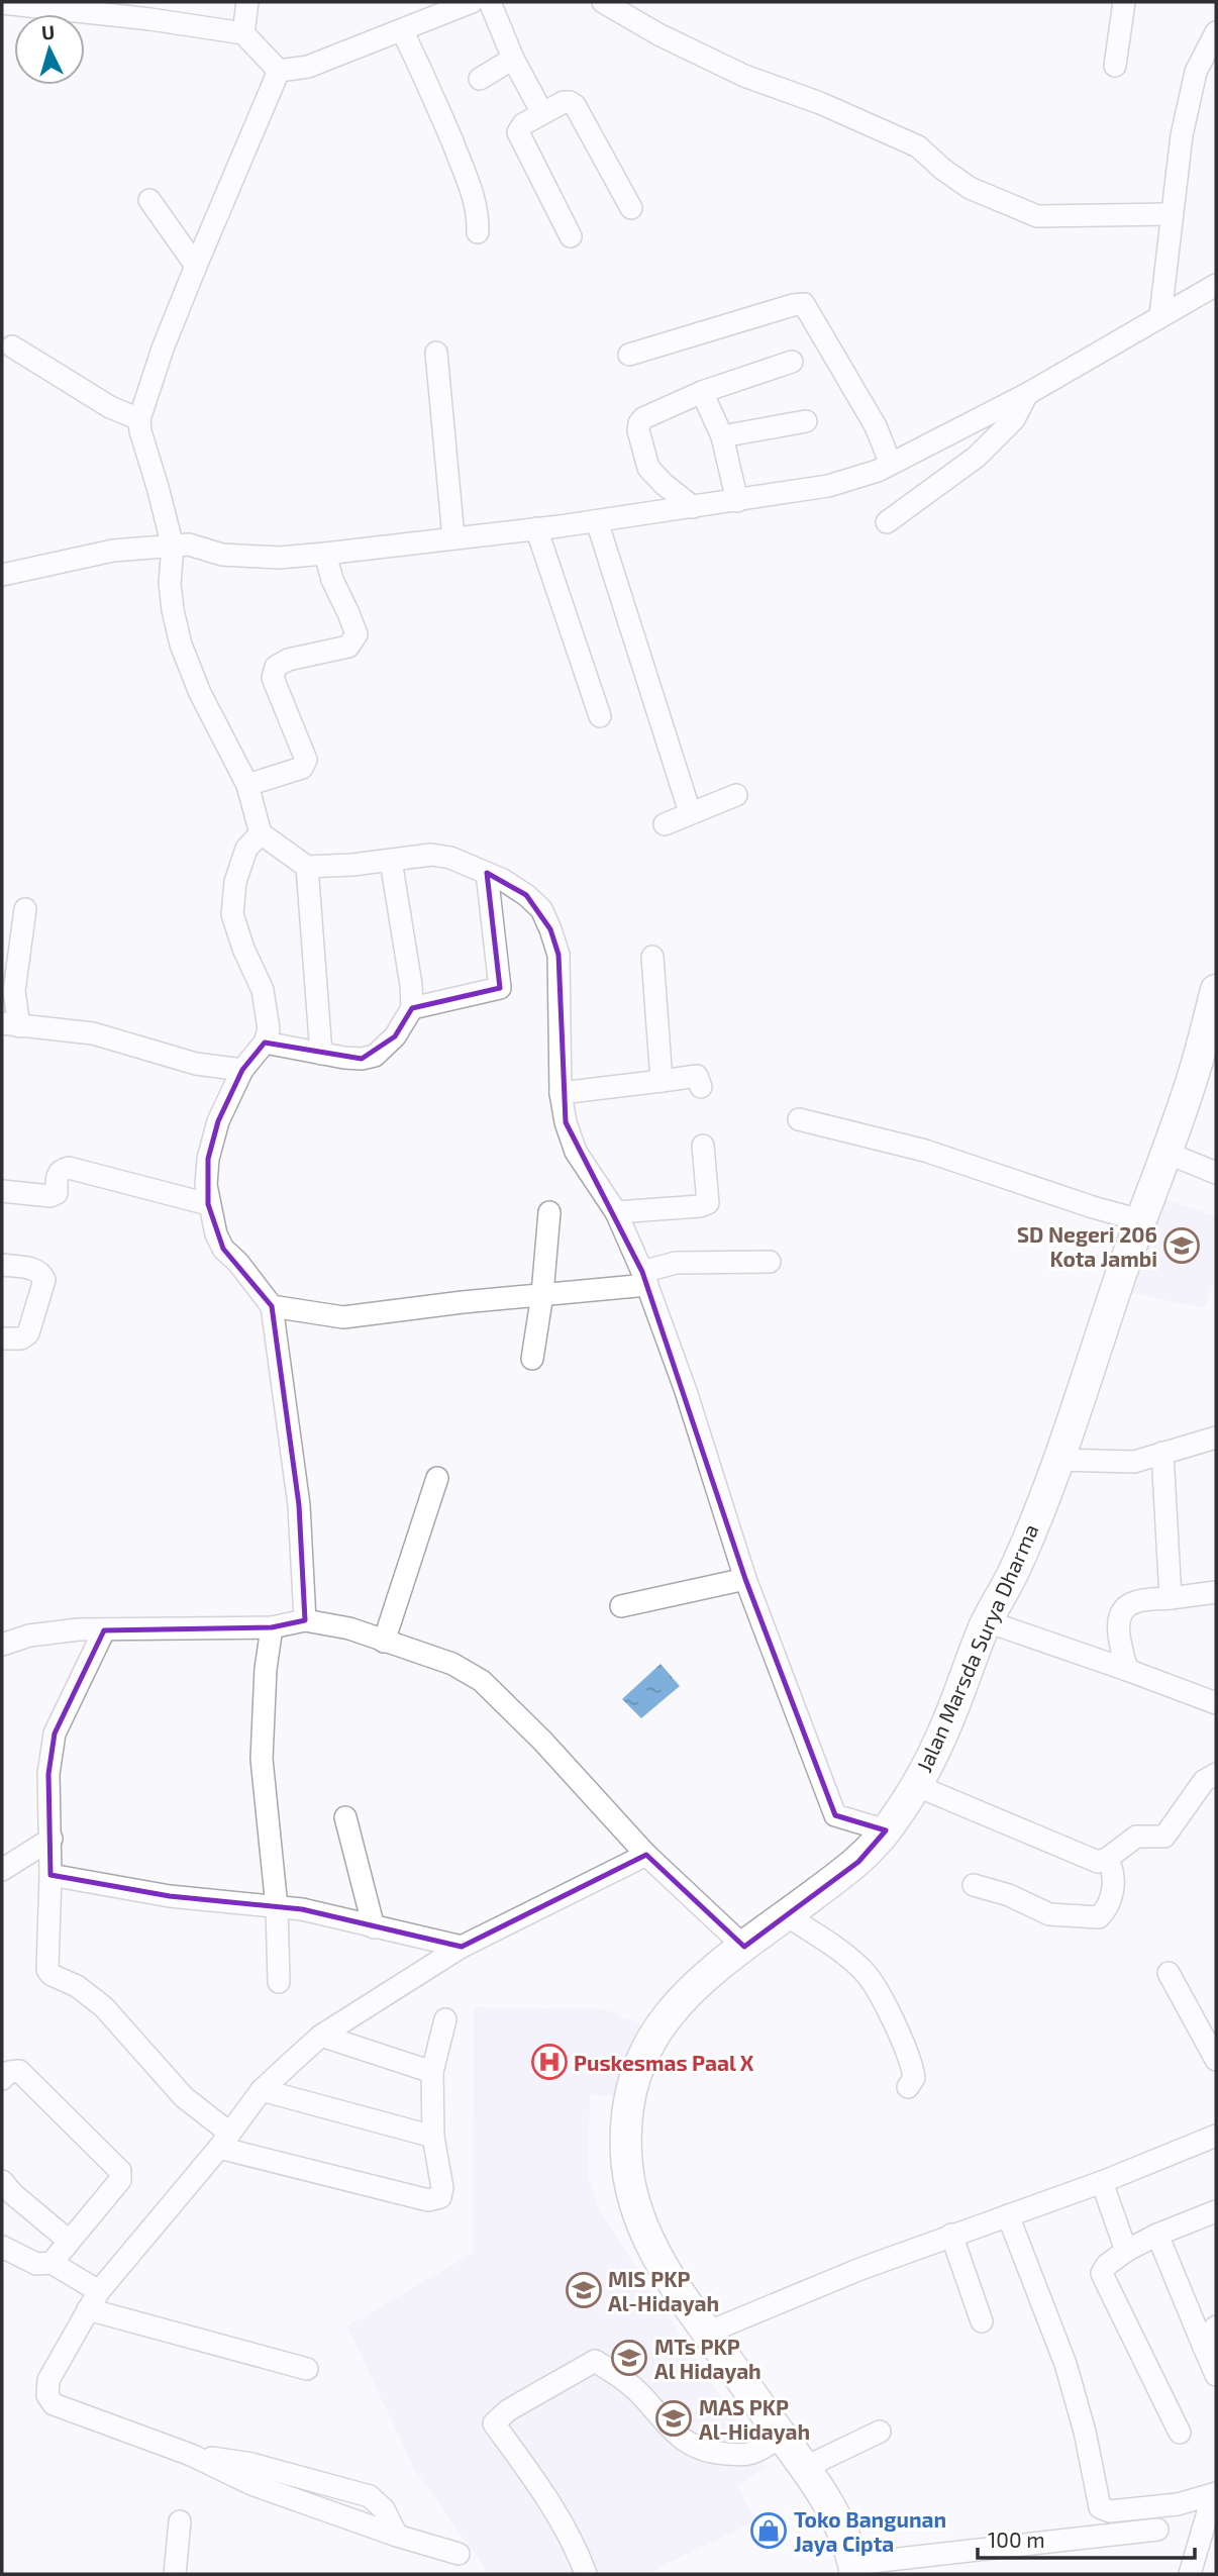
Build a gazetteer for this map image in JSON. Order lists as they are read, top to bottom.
{
  "streets": {
    "highway": ["Jalan Marsda Surya Dharma"]
  },
  "places": {
    "school or university": [
      "SD Negeri 206 Kota Jambi",
      "MIS PKP Al-Hidayah",
      "MTs PKP Al Hidayah",
      "MAS PKP Al-Hidayah"
    ],
    "hospital": ["Puskesmas Paal X"],
    "shop": ["Toko Bangunan Jaya Cipta"]
  },
  "scale_bar": "100 m",
  "north": "top"
}
